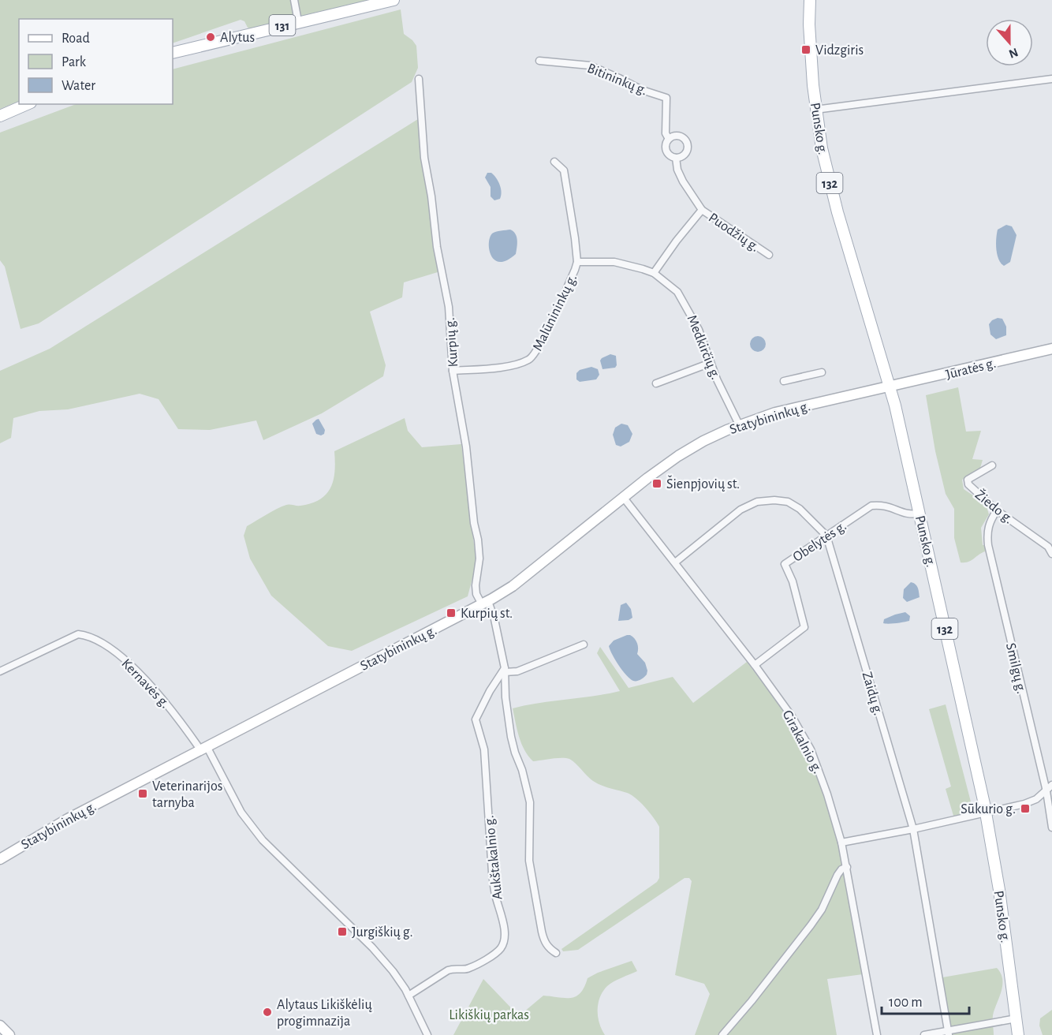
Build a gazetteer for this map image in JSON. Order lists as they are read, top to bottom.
{
  "streets": {
    "main road": ["131", "Punsko g.", "132"],
    "street": [
      "Bitininkų g.",
      "Puodžių g.",
      "Malūnininkų g.",
      "Kurpių g.",
      "Medkirčių g.",
      "Jūratės g.",
      "Statybininkų g.",
      "Žiedo g.",
      "Obelytės g.",
      "Smilgų g.",
      "Kernavės g.",
      "Zaidų g.",
      "Girakalnio g.",
      "Aukštakalnio g."
    ]
  },
  "crossings": [
    ["Bitininkų g.", "Puodžių g."],
    ["Punsko g.", "Jūratės g."],
    ["Punsko g.", "Statybininkų g."],
    ["Punsko g.", "Obelytės g."],
    ["Malūnininkų g.", "Kurpių g."],
    ["Malūnininkų g.", "Medkirčių g."],
    ["Kurpių g.", "Statybininkų g."],
    ["Medkirčių g.", "Statybininkų g."],
    ["Jūratės g.", "Statybininkų g."],
    ["Statybininkų g.", "Kernavės g."],
    ["Statybininkų g.", "Girakalnio g."],
    ["Žiedo g.", "Smilgų g."],
    ["Obelytės g.", "Zaidų g."],
    ["Obelytės g.", "Girakalnio g."],
    ["Zaidų g.", "Girakalnio g."]
  ],
  "parks": ["Likiškių parkas"],
  "places": {
    "other": ["Alytus", "Alytaus Likiškėlių progimnazija"],
    "transit": [
      "Vidzgiris",
      "Šienpjovių st.",
      "Kurpių st.",
      "Veterinarijos tarnyba",
      "Sūkurio g.",
      "Jurgiškių g."
    ]
  },
  "legend": ["Road", "Park", "Water"],
  "scale_bar": "100 m",
  "north": "bottom"
}
